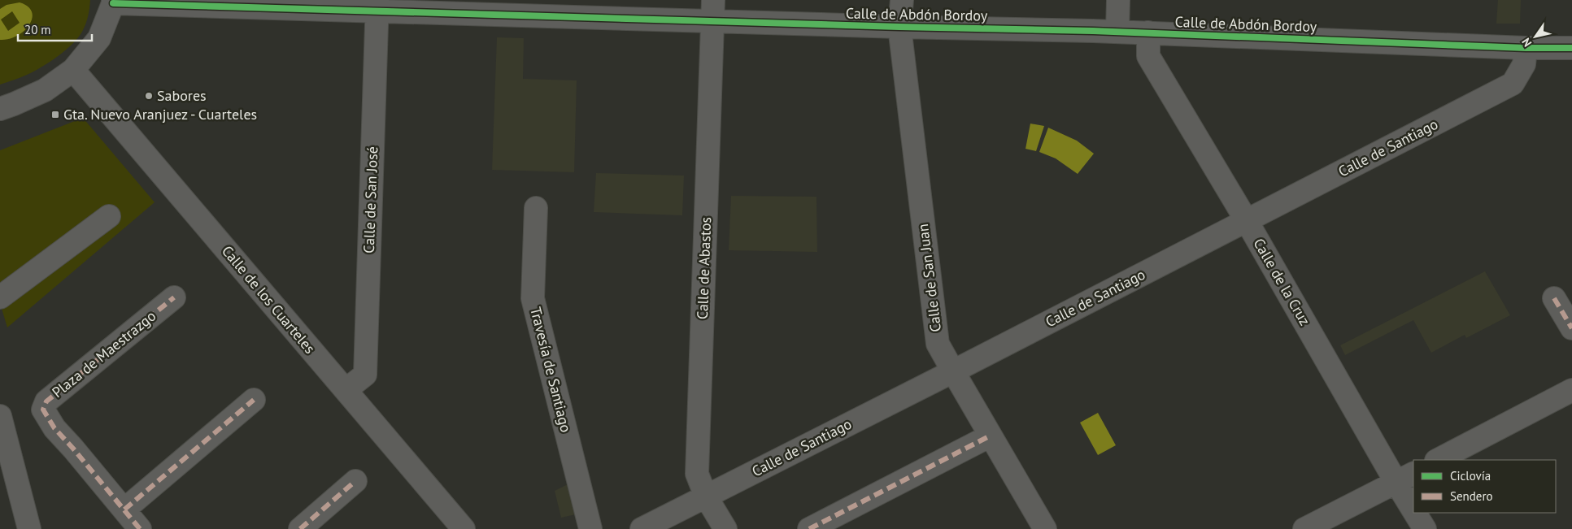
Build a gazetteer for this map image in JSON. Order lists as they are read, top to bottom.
{
  "streets": {
    "street": [
      "Calle de Abdón Bordoy",
      "Calle de Santiago",
      "Calle de San José",
      "Calle de Abastos",
      "Calle de San Juan",
      "Calle de la Cruz",
      "Calle de los Cuarteles",
      "Plaza de Maestrazgo",
      "Travesía de Santiago"
    ]
  },
  "crossings": [
    ["Calle de Abdón Bordoy", "Calle de Santiago"],
    ["Calle de Abdón Bordoy", "Calle de San José"],
    ["Calle de Abdón Bordoy", "Calle de Abastos"],
    ["Calle de Abdón Bordoy", "Calle de San Juan"],
    ["Calle de Abdón Bordoy", "Calle de la Cruz"],
    ["Calle de Santiago", "Calle de Abastos"],
    ["Calle de Santiago", "Calle de San Juan"],
    ["Calle de Santiago", "Calle de la Cruz"],
    ["Calle de San José", "Calle de los Cuarteles"]
  ],
  "places": {
    "other": ["Sabores"],
    "transit": ["Gta. Nuevo Aranjuez - Cuarteles"]
  },
  "legend": ["Ciclovía", "Sendero"],
  "scale_bar": "20 m",
  "north": "bottom left"
}
